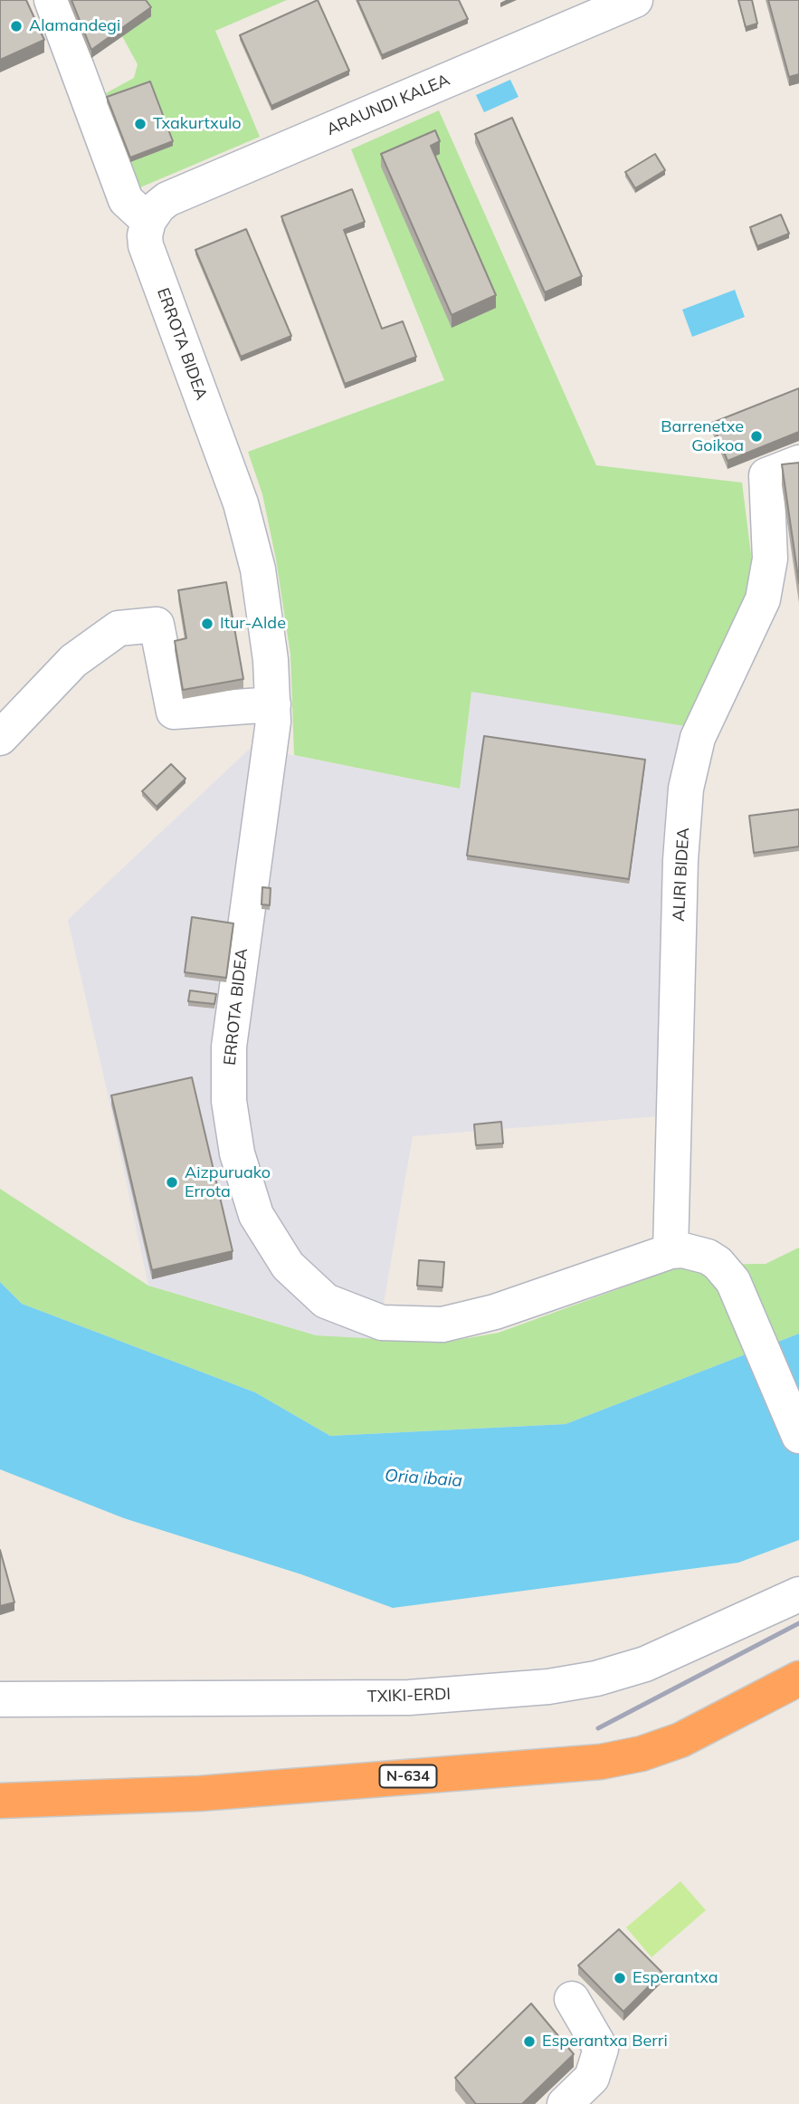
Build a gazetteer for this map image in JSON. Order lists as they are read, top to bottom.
{
  "streets": {
    "highway": ["N-634"],
    "street": [
      "ARAUNDI KALEA",
      "ERROTA BIDEA",
      "ALIRI BIDEA",
      "TXIKI-ERDI"
    ]
  },
  "crossings": [
    ["ARAUNDI KALEA", "ERROTA BIDEA"],
    ["ERROTA BIDEA", "ALIRI BIDEA"]
  ],
  "water": ["Oria ibaia"],
  "places": [
    "Alamandegi",
    "Txakurtxulo",
    "Barrenetxe Goikoa",
    "Itur-Alde",
    "Aizpuruako Errota",
    "Esperantxa",
    "Esperantxa Berri"
  ]
}
